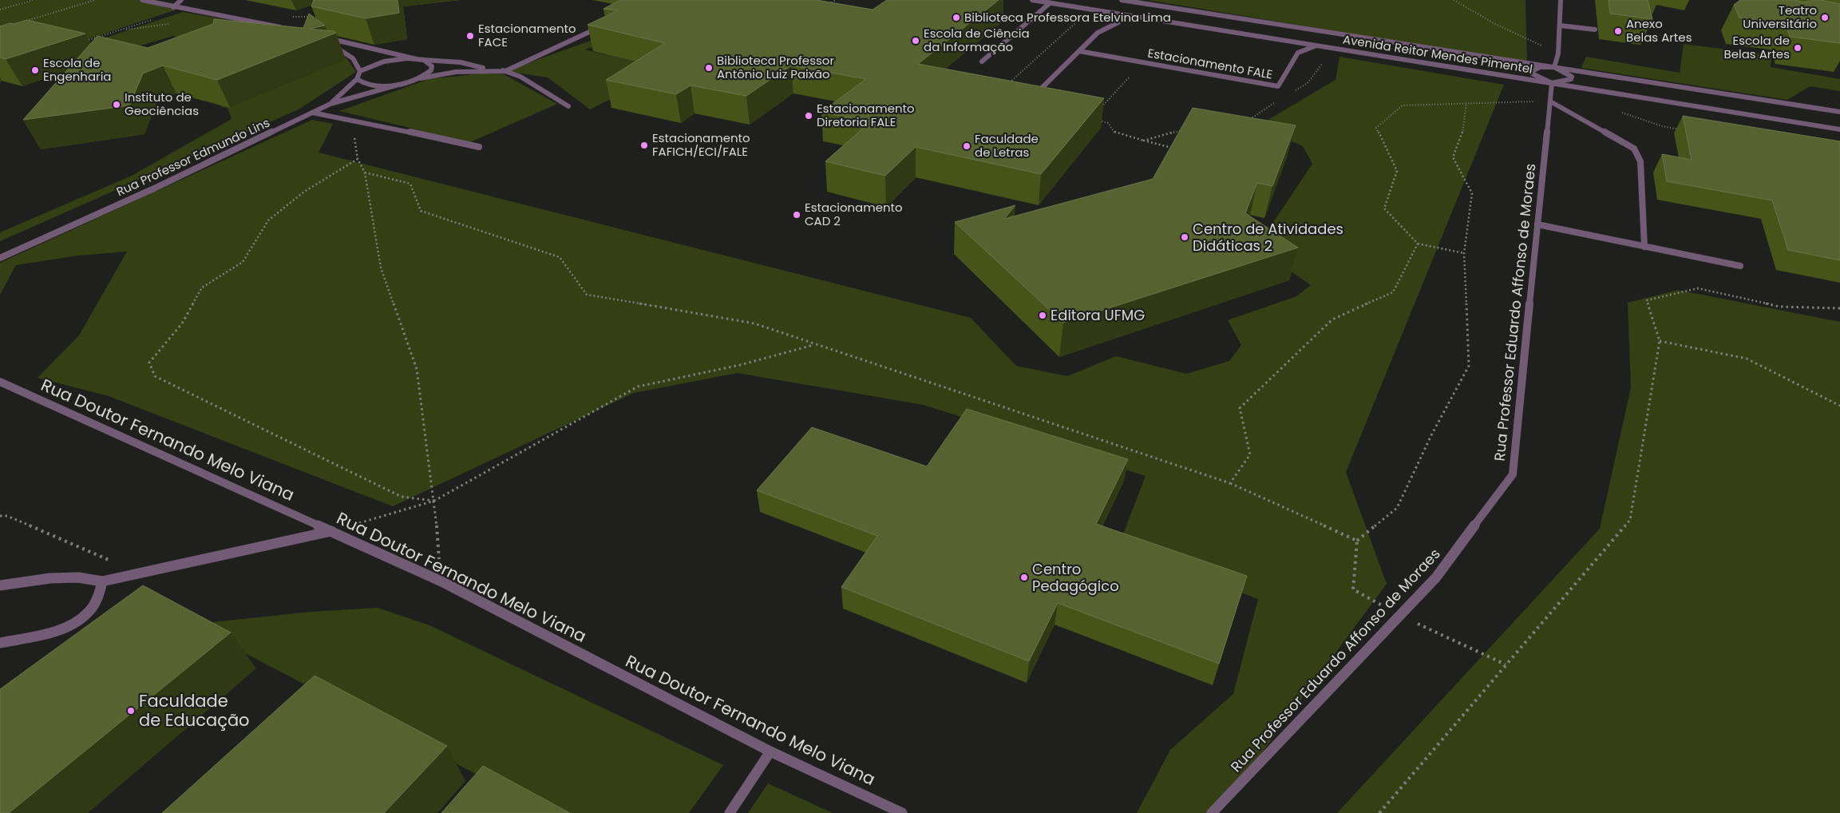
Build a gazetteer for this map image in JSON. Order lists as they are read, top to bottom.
{
  "streets": {
    "street": [
      "Avenida Reitor Mendes Pimentel",
      "Estacionamento FALE",
      "Rua Professor Edmundo Lins",
      "Rua Professor Eduardo Affonso de Moraes",
      "Rua Doutor Fernando Melo Viana"
    ]
  },
  "crossings": [
    ["Avenida Reitor Mendes Pimentel", "Estacionamento FALE"],
    ["Avenida Reitor Mendes Pimentel", "Rua Professor Eduardo Affonso de Moraes"]
  ],
  "places": [
    "Biblioteca Professora Etelvina Lima",
    "Teatro Universitário",
    "Anexo Belas Artes",
    "Estacionamento FACE",
    "Escola de Ciência da Informação",
    "Escola de Belas Artes",
    "Biblioteca Professor Antônio Luiz Paixão",
    "Escola de Engenharia",
    "Instituto de Geociências",
    "Estacionamento Diretoria FALE",
    "Estacionamento FAFICH/ECI/FALE",
    "Faculdade de Letras",
    "Estacionamento CAD 2",
    "Centro de Atividades Didáticas 2",
    "Editora UFMG",
    "Centro Pedagógico",
    "Faculdade de Educação"
  ]
}
